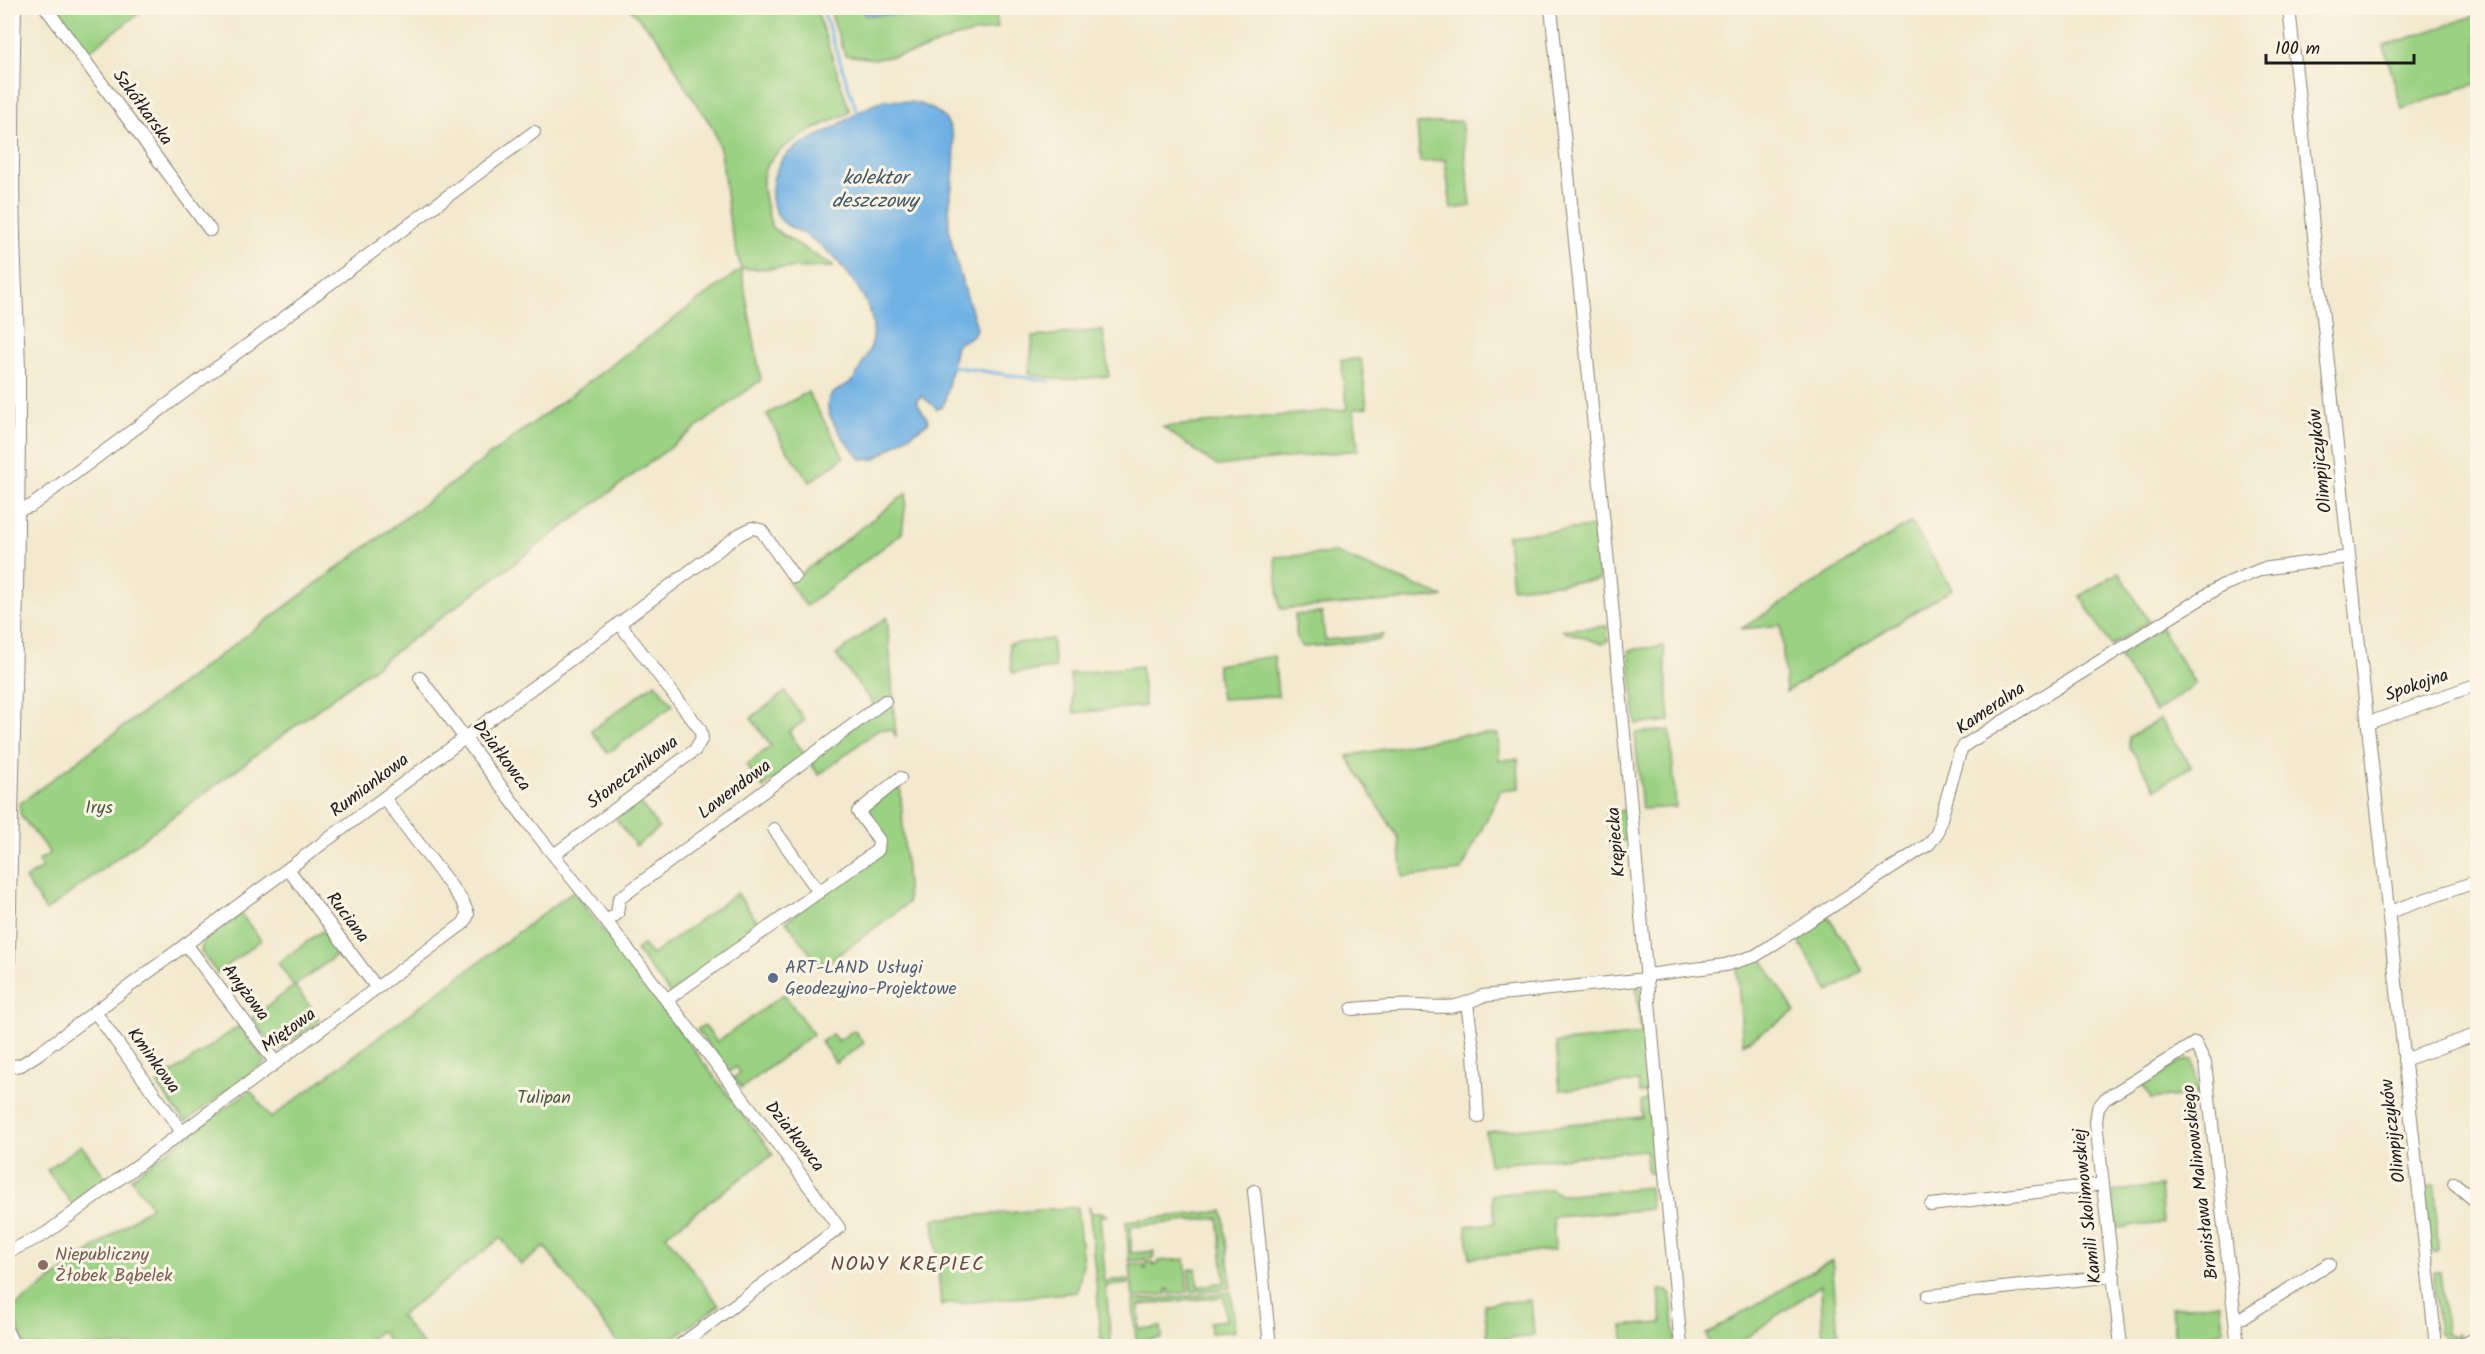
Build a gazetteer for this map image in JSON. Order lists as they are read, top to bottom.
{
  "streets": {
    "street": [
      "Szkółkarska",
      "Olimpijczyków",
      "Spokojna",
      "Kameralna",
      "Działkowca",
      "Słonecznikowa",
      "Rumiankowa",
      "Lawendowa",
      "Krępiecka",
      "Ruciana",
      "Anyżowa",
      "Miętowa",
      "Kminkowa",
      "Bronisława Malinowskiego",
      "Kamili Skolimowskiej"
    ]
  },
  "crossings": [
    ["Olimpijczyków", "Spokojna"],
    ["Olimpijczyków", "Kameralna"],
    ["Kameralna", "Krępiecka"],
    ["Działkowca", "Słonecznikowa"],
    ["Działkowca", "Rumiankowa"],
    ["Działkowca", "Lawendowa"],
    ["Słonecznikowa", "Rumiankowa"],
    ["Rumiankowa", "Ruciana"],
    ["Rumiankowa", "Anyżowa"],
    ["Rumiankowa", "Miętowa"],
    ["Rumiankowa", "Kminkowa"],
    ["Ruciana", "Miętowa"],
    ["Anyżowa", "Miętowa"],
    ["Miętowa", "Kminkowa"],
    ["Bronisława Malinowskiego", "Kamili Skolimowskiej"]
  ],
  "districts": ["NOWY KRĘPIEC"],
  "water": ["kolektor deszczowy"],
  "parks": ["Irys", "Tulipan"],
  "places": ["ART-LAND Usługi Geodezyjno-Projektowe", "Niepubliczny Żłobek Bąbelek"],
  "scale_bar": "100 m"
}
